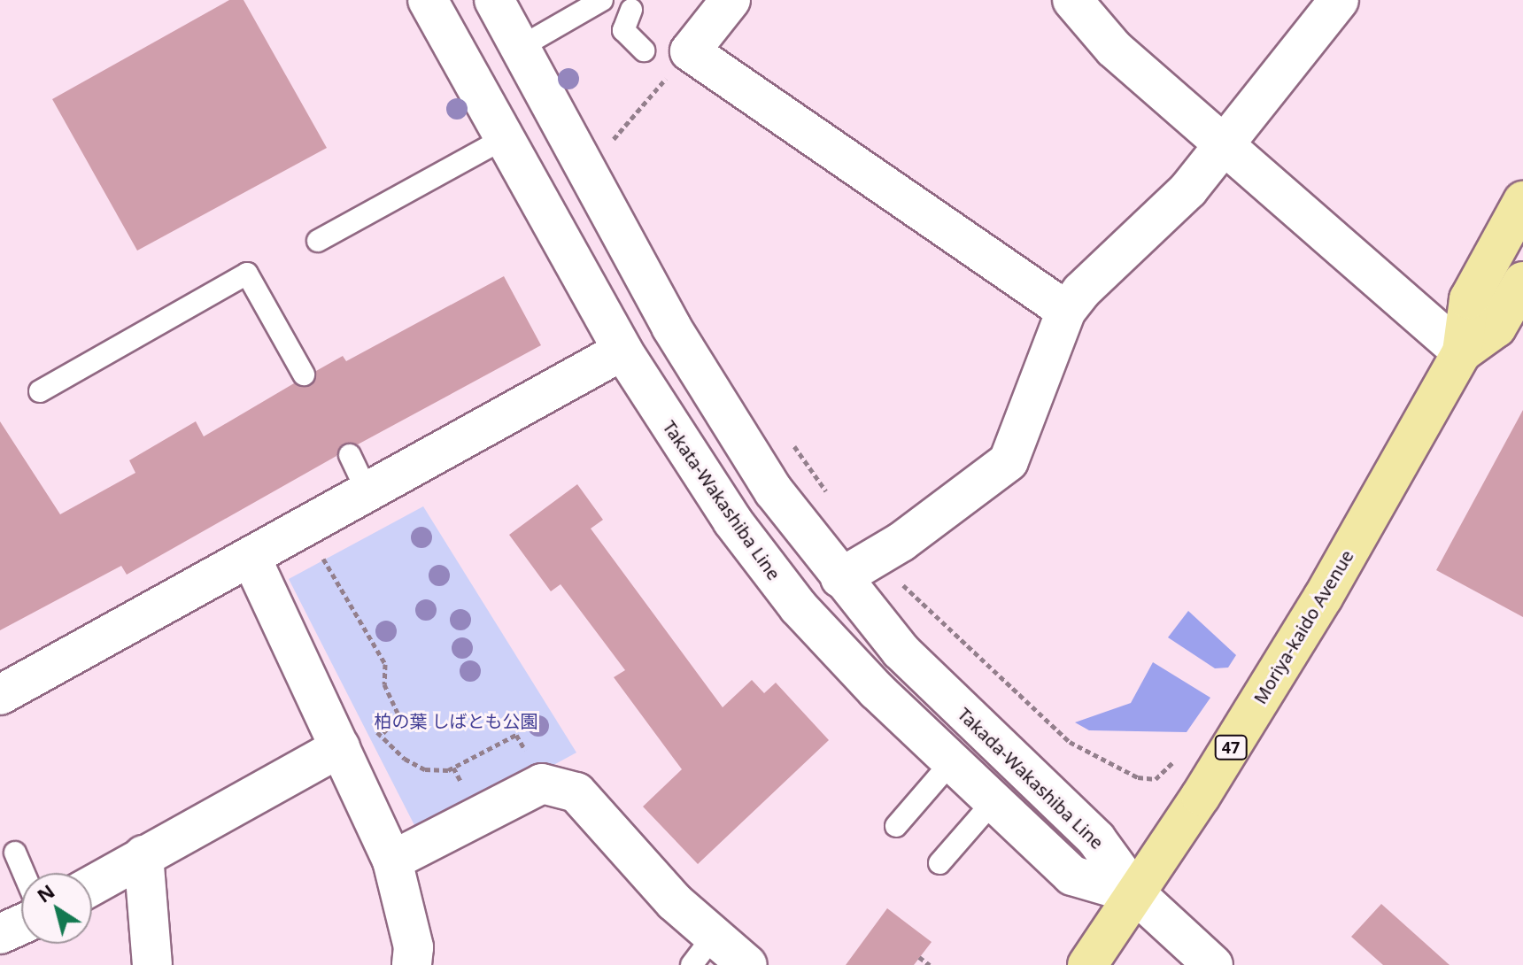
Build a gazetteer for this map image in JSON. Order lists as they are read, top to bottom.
{
  "streets": {
    "main road": ["Moriya-kaido Avenue", "47"],
    "street": ["Takata-Wakashiba Line", "Takada-Wakashiba Line"]
  },
  "crossings": [
    ["Takata-Wakashiba Line", "Moriya-kaido Avenue"],
    ["Takata-Wakashiba Line", "Takada-Wakashiba Line"],
    ["Moriya-kaido Avenue", "Takada-Wakashiba Line"]
  ],
  "parks": ["柏の葉 しばとも公園"],
  "north": "top left"
}
